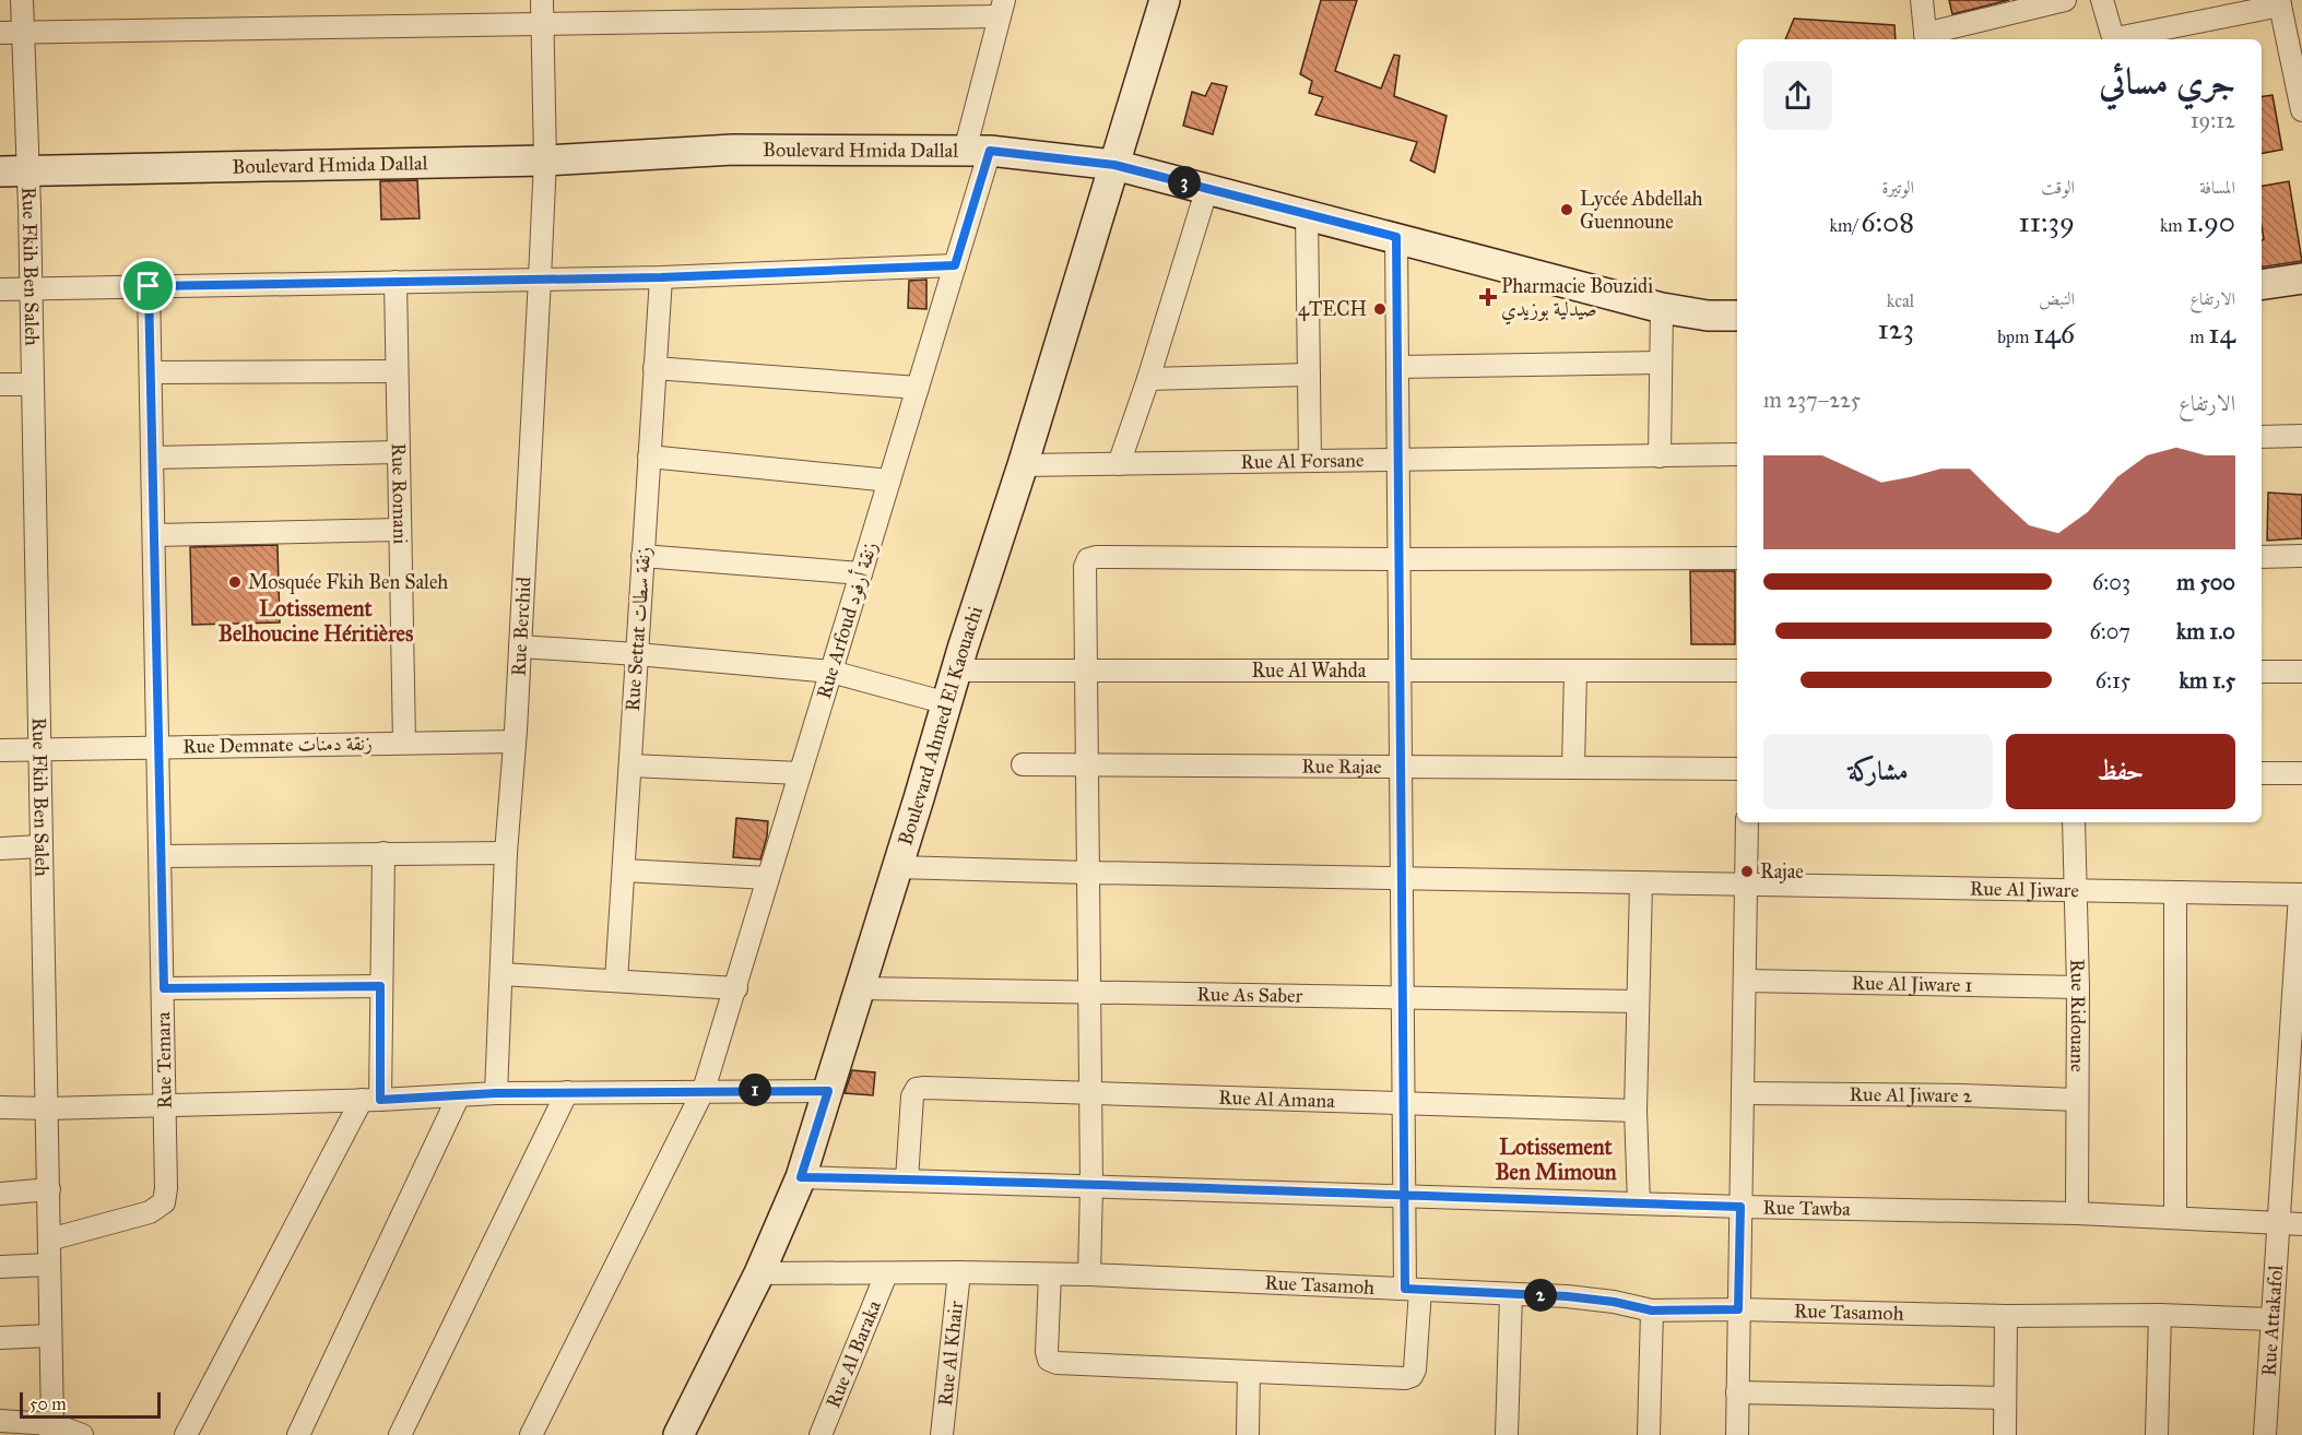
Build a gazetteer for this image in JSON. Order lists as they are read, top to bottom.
{
  "streets": {
    "street": [
      "Boulevard Hmida Dallal",
      "Rue Fkih Ben Saleh",
      "Rue Al Forsane",
      "Rue Romani",
      "Rue Arfoud زنقة أرفود",
      "Rue Berchid",
      "Rue Settat زنقة سطات",
      "Rue Al Wahda",
      "Boulevard Ahmed El Kaouachi",
      "Rue Demnate زنقة دمنات",
      "Rue Rajae",
      "Rue Al Jiware",
      "Rue Al Jiware 1",
      "Rue As Saber",
      "Rue Ridouane",
      "Rue Temara",
      "Rue Al Jiware 2",
      "Rue Al Amana",
      "Rue Tawba",
      "Rue Tasamoh",
      "Rue Attakafol",
      "Rue Al Baraka",
      "Rue Al Khair"
    ]
  },
  "crossings": [
    ["Boulevard Hmida Dallal", "Rue Fkih Ben Saleh"],
    ["Boulevard Hmida Dallal", "Rue Arfoud زنقة أرفود"],
    ["Boulevard Hmida Dallal", "Rue Berchid"],
    ["Boulevard Hmida Dallal", "Boulevard Ahmed El Kaouachi"],
    ["Rue Fkih Ben Saleh", "Rue Demnate زنقة دمنات"],
    ["Rue Fkih Ben Saleh", "Rue Temara"],
    ["Rue Al Forsane", "Boulevard Ahmed El Kaouachi"],
    ["Rue Romani", "Rue Demnate زنقة دمنات"],
    ["Rue Berchid", "Rue Demnate زنقة دمنات"],
    ["Rue Al Wahda", "Boulevard Ahmed El Kaouachi"],
    ["Boulevard Ahmed El Kaouachi", "Rue Al Jiware"],
    ["Boulevard Ahmed El Kaouachi", "Rue As Saber"],
    ["Boulevard Ahmed El Kaouachi", "Rue Tawba"],
    ["Boulevard Ahmed El Kaouachi", "Rue Tasamoh"],
    ["Rue Demnate زنقة دمنات", "Rue Temara"],
    ["Rue Al Jiware", "Rue Ridouane"],
    ["Rue Al Jiware", "Rue Attakafol"],
    ["Rue Al Jiware 1", "Rue Ridouane"],
    ["Rue Ridouane", "Rue Al Jiware 2"],
    ["Rue Ridouane", "Rue Tawba"],
    ["Rue Al Amana", "Rue Tawba"],
    ["Rue Tawba", "Rue Attakafol"],
    ["Rue Tasamoh", "Rue Attakafol"],
    ["Rue Tasamoh", "Rue Al Baraka"],
    ["Rue Tasamoh", "Rue Al Khair"]
  ],
  "districts": ["Lotissement Belhoucine Héritières", "Lotissement Ben Mimoun"],
  "places": {
    "other": [
      "Lycée Abdellah Guennoune",
      "4TECH",
      "Mosquée Fkih Ben Saleh",
      "Rajae"
    ],
    "health": ["Pharmacie Bouzidi صيدلية بوزيدي"]
  },
  "scale_bar": "50 m",
  "page": {
    "heading": ["جري مسائي", "19:12"],
    "stats": [
      ["المسافة", "1.90 km"],
      ["الوقت", "11:39"],
      ["الوتيرة", "6:08 /km"],
      ["الارتفاع", "14 m"],
      ["النبض", "146 bpm"],
      ["kcal", "123"]
    ],
    "pins": ["3", "1", "2"],
    "chart": ["الارتفاع", "225–237 m"],
    "list": [
      {
        "name": "500 m",
        "note": "6:03"
      },
      {
        "name": "1.0 km",
        "note": "6:07"
      },
      {
        "name": "1.5 km",
        "note": "6:15"
      }
    ],
    "buttons": ["حفظ", "مشاركة"],
    "scale": "50 m"
  }
}
